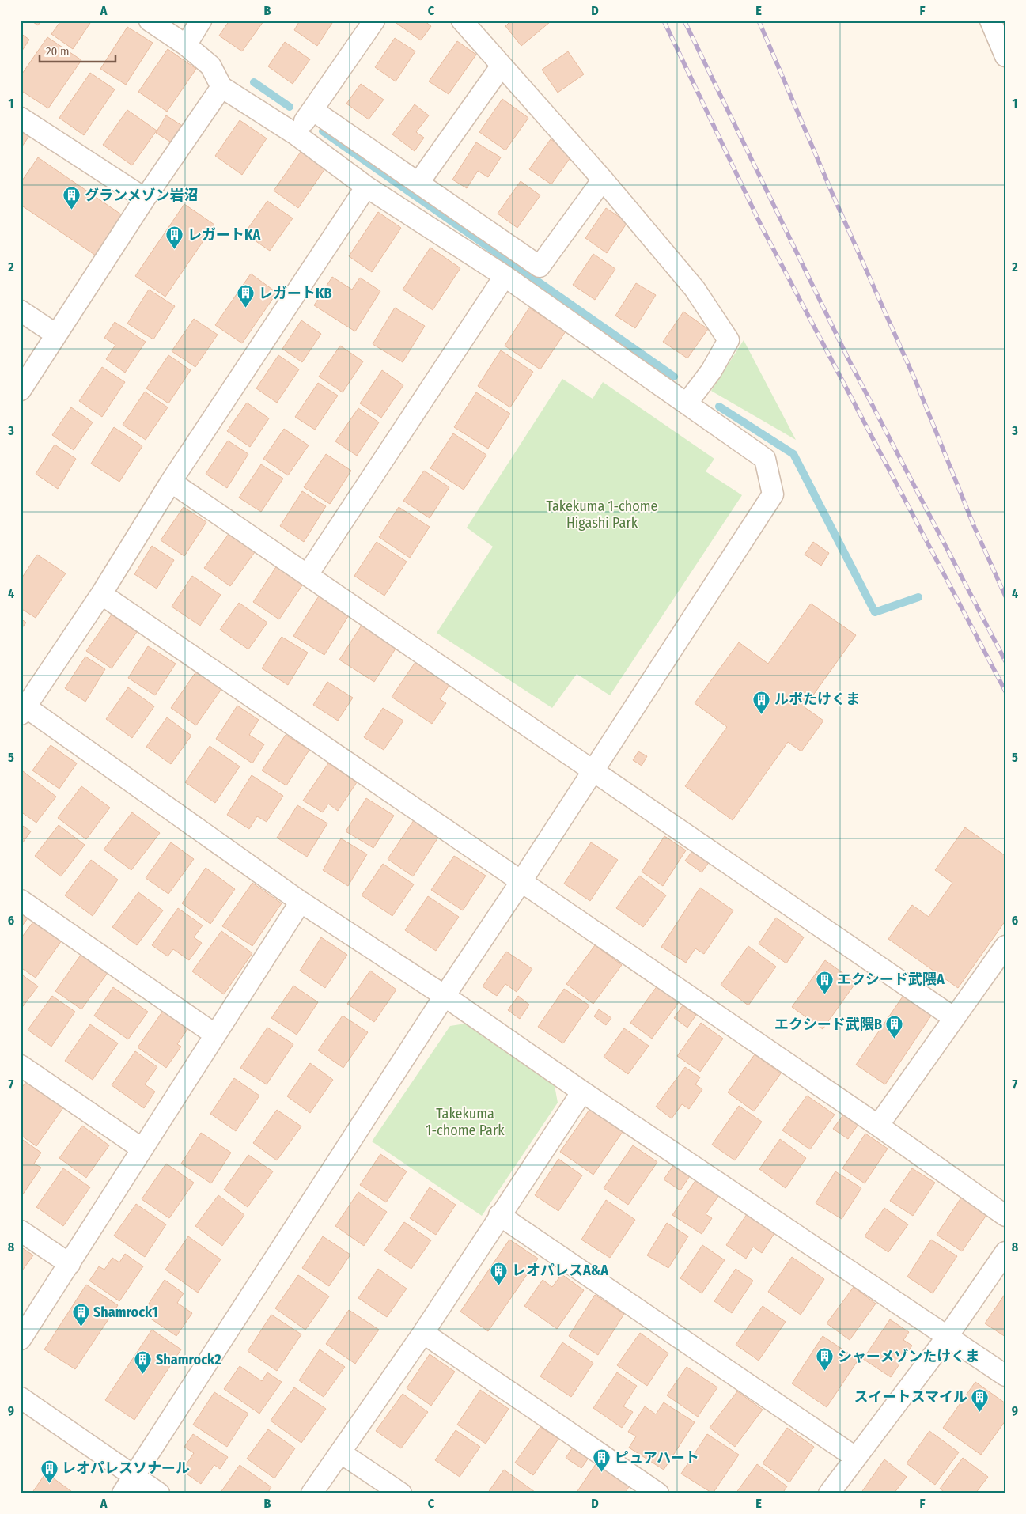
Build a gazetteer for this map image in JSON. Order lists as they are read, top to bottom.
{
  "parks": ["Takekuma 1-chome Higashi Park", "Takekuma 1-chome Park"],
  "places": {
    "building": [
      "グランメゾン岩沼",
      "レガートKA",
      "レガートKB",
      "ルポたけくま",
      "エクシード武隈A",
      "エクシード武隈B",
      "レオパレスA&A",
      "Shamrock1",
      "シャーメゾンたけくま",
      "Shamrock2",
      "スイートスマイル",
      "ピュアハート",
      "レオパレスソナール"
    ]
  },
  "scale_bar": "20 m",
  "grid": {
    "columns": [
      "A",
      "B",
      "C",
      "D",
      "E",
      "F"
    ],
    "rows": [
      "1",
      "2",
      "3",
      "4",
      "5",
      "6",
      "7",
      "8",
      "9"
    ]
  }
}
